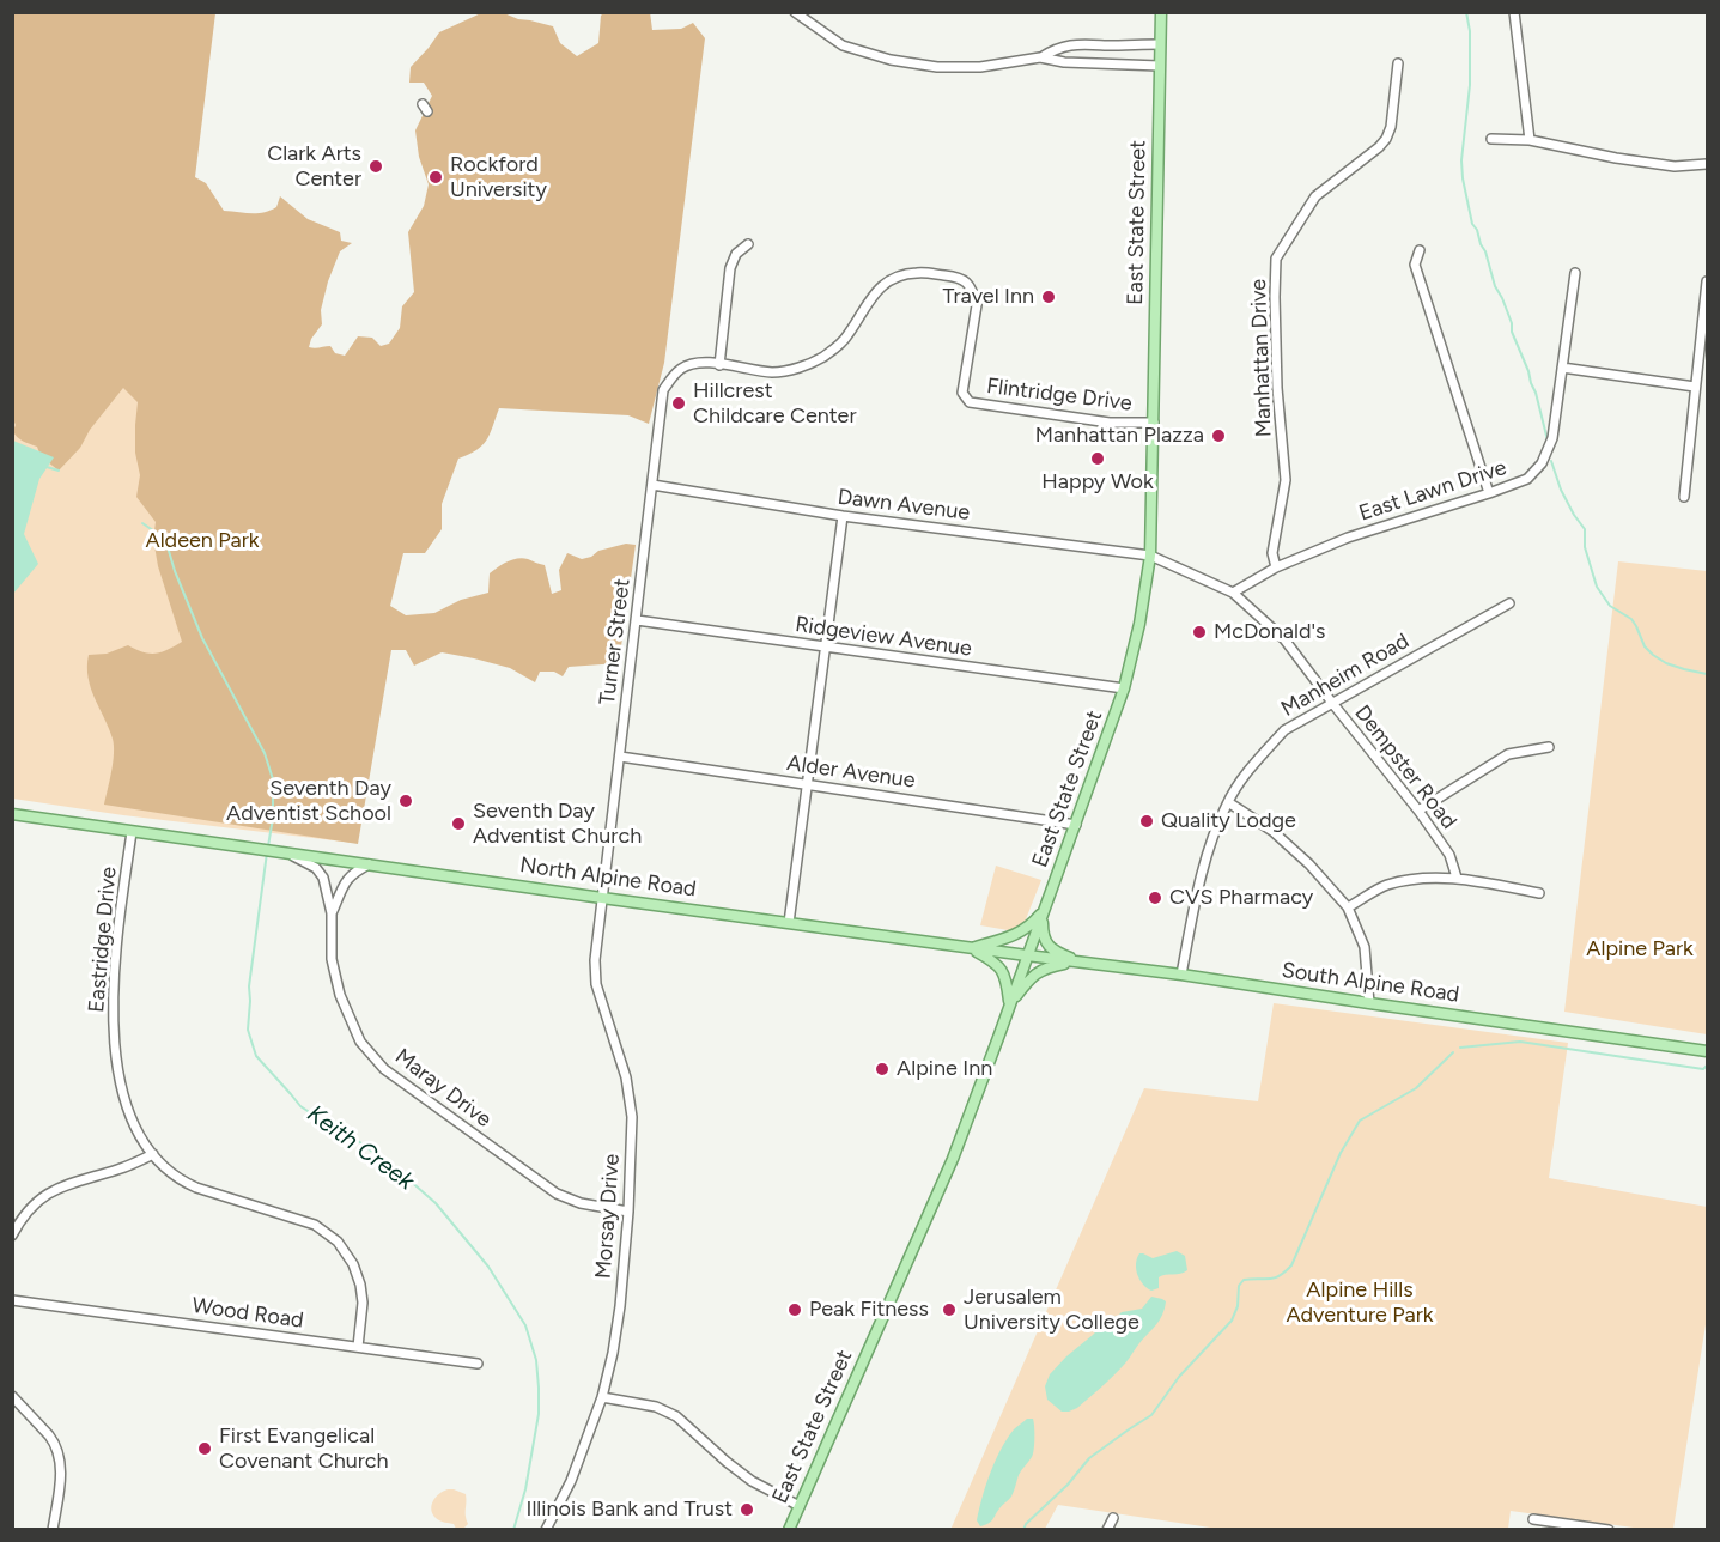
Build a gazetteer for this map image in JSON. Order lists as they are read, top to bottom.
{
  "streets": {
    "main road": ["East State Street", "North Alpine Road", "South Alpine Road"],
    "street": [
      "Manhattan Drive",
      "Flintridge Drive",
      "East Lawn Drive",
      "Dawn Avenue",
      "Ridgeview Avenue",
      "Turner Street",
      "Manheim Road",
      "Dempster Road",
      "Alder Avenue",
      "Eastridge Drive",
      "Maray Drive",
      "Morsay Drive",
      "Wood Road"
    ]
  },
  "crossings": [
    ["East State Street", "Flintridge Drive"],
    ["East State Street", "Dawn Avenue"],
    ["East State Street", "Ridgeview Avenue"],
    ["East State Street", "Dempster Road"],
    ["East State Street", "Alder Avenue"],
    ["East State Street", "North Alpine Road"],
    ["East State Street", "South Alpine Road"],
    ["Manhattan Drive", "East Lawn Drive"],
    ["Flintridge Drive", "Turner Street"],
    ["East Lawn Drive", "Dempster Road"],
    ["Dawn Avenue", "Turner Street"],
    ["Dawn Avenue", "Dempster Road"],
    ["Ridgeview Avenue", "Turner Street"],
    ["Turner Street", "Alder Avenue"],
    ["Turner Street", "North Alpine Road"],
    ["Turner Street", "Morsay Drive"],
    ["Manheim Road", "Dempster Road"],
    ["Manheim Road", "South Alpine Road"],
    ["North Alpine Road", "Eastridge Drive"],
    ["North Alpine Road", "South Alpine Road"],
    ["North Alpine Road", "Morsay Drive"],
    ["Eastridge Drive", "Wood Road"],
    ["Maray Drive", "Morsay Drive"]
  ],
  "water": ["Keith Creek"],
  "parks": ["Aldeen Park", "Alpine Park", "Alpine Hills Adventure Park"],
  "places": [
    "Clark Arts Center",
    "Rockford University",
    "Travel Inn",
    "Hillcrest Childcare Center",
    "Manhattan Plazza",
    "Happy Wok",
    "McDonald's",
    "Seventh Day Adventist School",
    "Quality Lodge",
    "Seventh Day Adventist Church",
    "CVS Pharmacy",
    "Alpine Inn",
    "Peak Fitness",
    "Jerusalem University College",
    "First Evangelical Covenant Church",
    "Illinois Bank and Trust"
  ]
}
